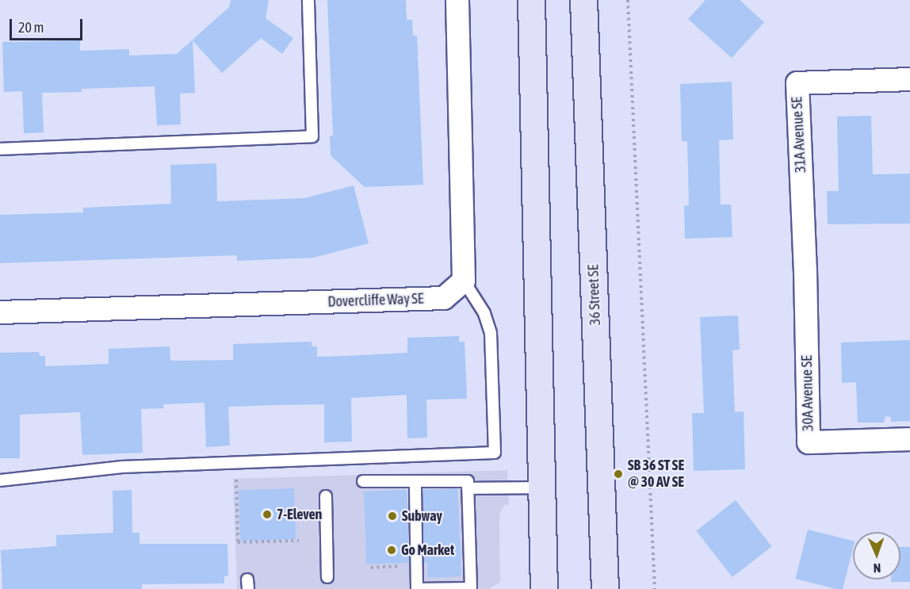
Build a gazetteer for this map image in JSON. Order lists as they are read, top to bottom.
{
  "streets": {
    "main road": ["36 Street SE"],
    "street": ["31A Avenue SE", "Dovercliffe Way SE", "30A Avenue SE"]
  },
  "crossings": [
    ["31A Avenue SE", "30A Avenue SE"]
  ],
  "places": [
    "SB 36 ST SE @ 30 AV SE",
    "7-Eleven",
    "Subway",
    "Go Market"
  ],
  "scale_bar": "20 m",
  "north": "bottom"
}
